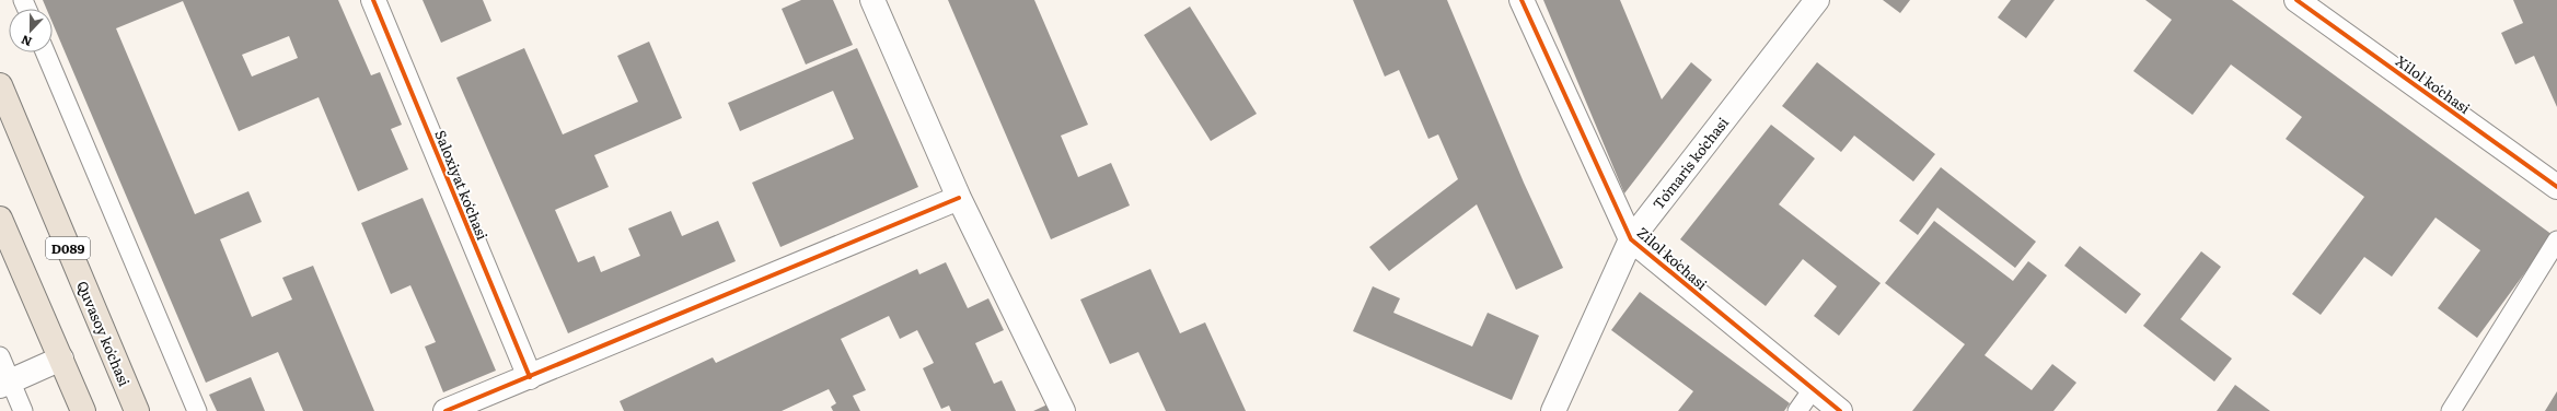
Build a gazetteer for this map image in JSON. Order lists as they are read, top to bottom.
{
  "streets": {
    "main road": ["D089", "Quvasoy koʻchasi"],
    "street": [
      "Xilol koʻchasi",
      "Toʻmaris koʻchasi",
      "Saloxiyat koʻchasi",
      "Zilol koʻchasi"
    ]
  },
  "crossings": [
    ["Toʻmaris koʻchasi", "Zilol koʻchasi"]
  ],
  "north": "bottom"
}
